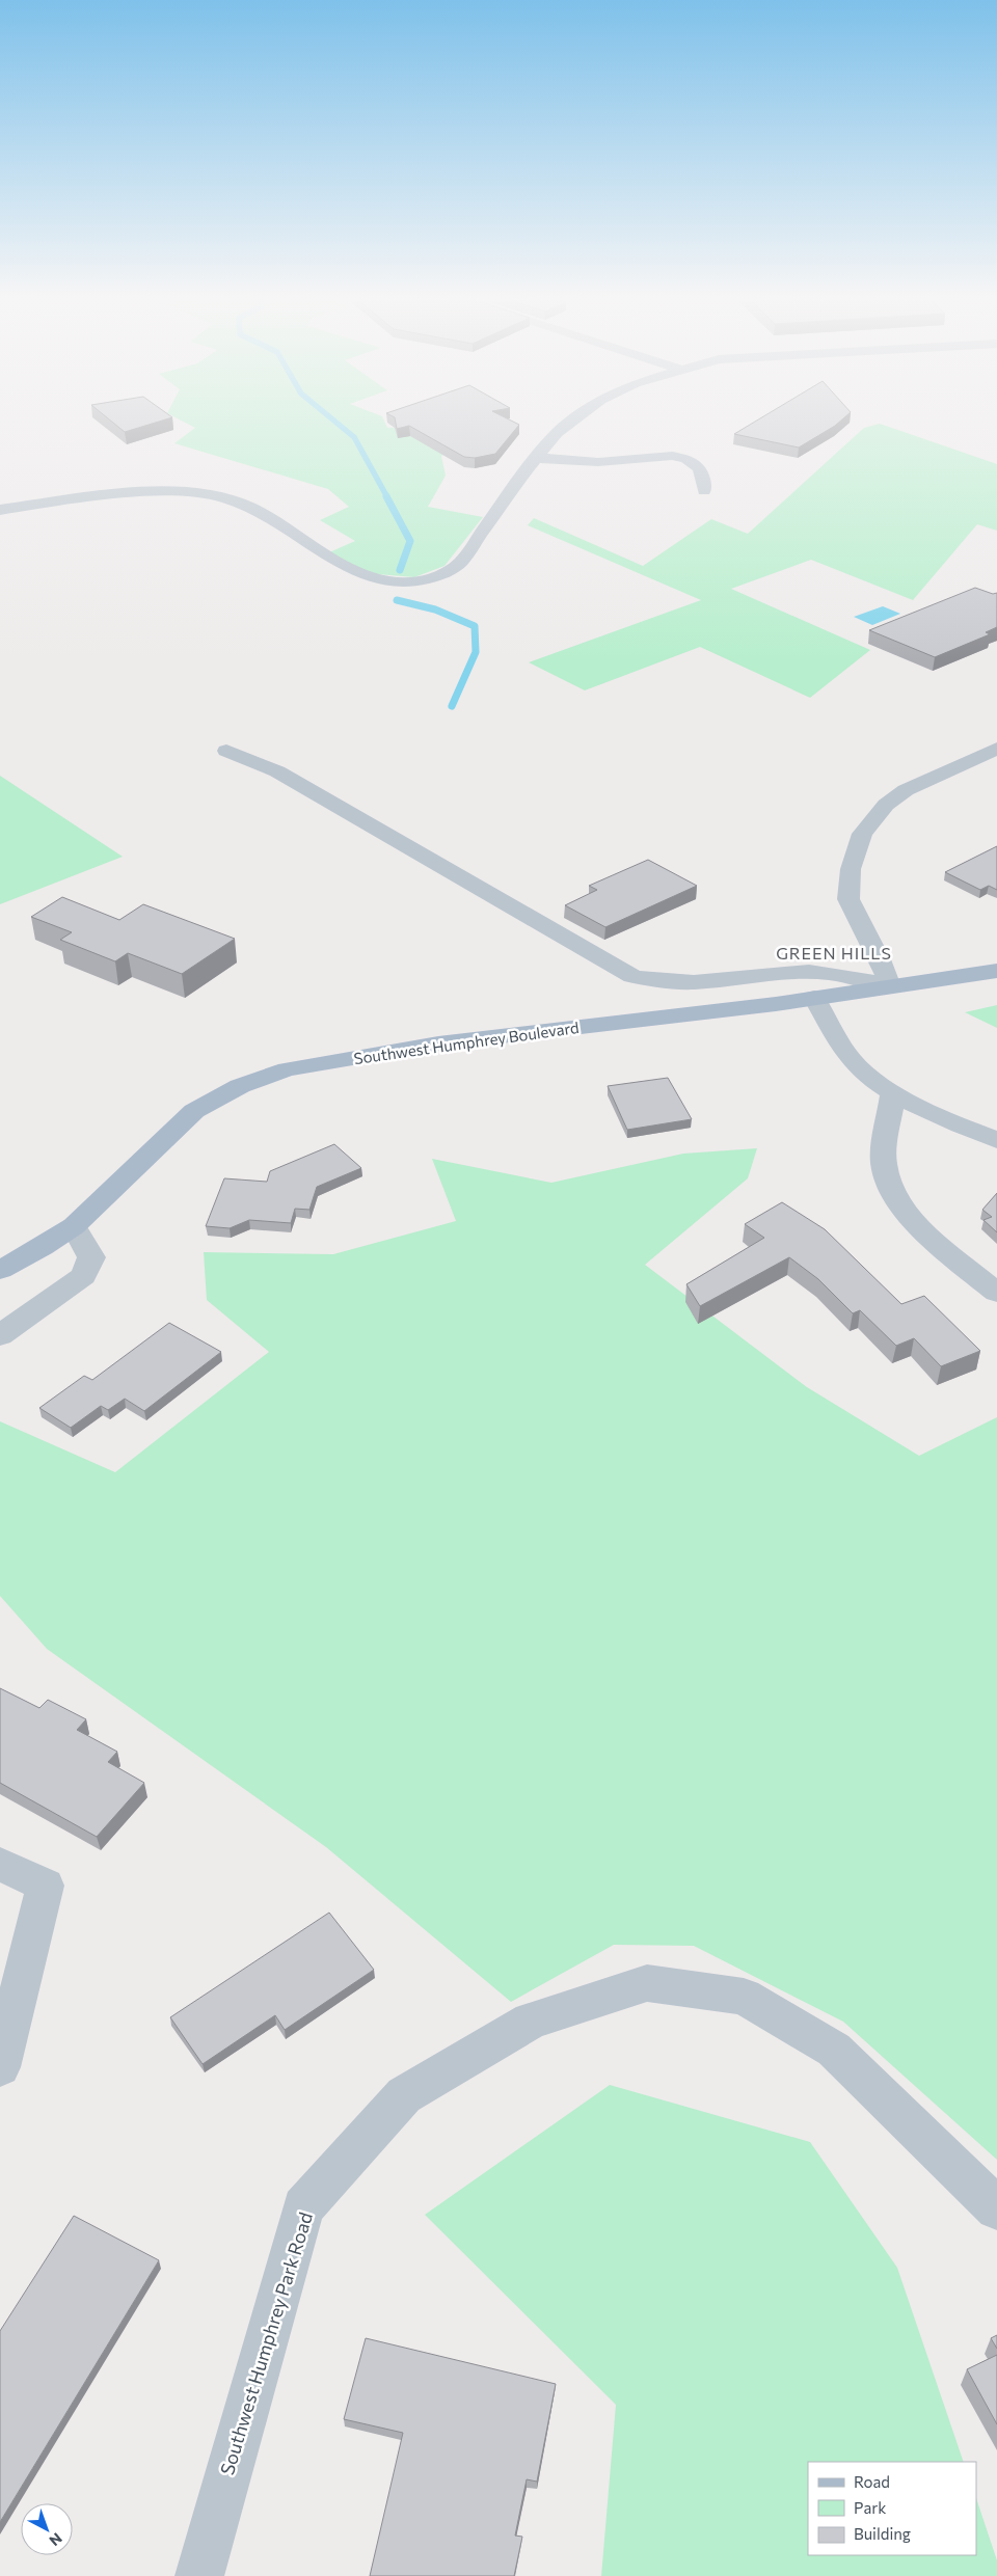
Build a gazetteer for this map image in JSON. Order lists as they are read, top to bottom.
{
  "streets": {
    "main road": ["Southwest Humphrey Boulevard"],
    "street": ["Southwest Humphrey Park Road"]
  },
  "districts": ["GREEN HILLS"],
  "legend": ["Road", "Park", "Building"],
  "north": "bottom right"
}
